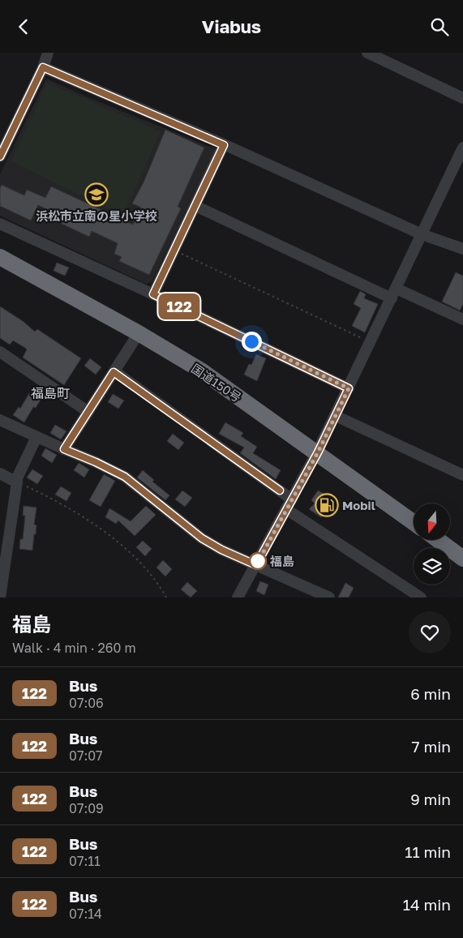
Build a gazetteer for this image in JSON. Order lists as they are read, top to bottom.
{
  "streets": {
    "highway": ["国道150号"]
  },
  "districts": ["福島町"],
  "places": {
    "school or university": ["浜松市立南の星小学校"],
    "fuel station": ["Mobil"],
    "other": ["福島"]
  },
  "lines": ["bus line 122"],
  "north": "bottom",
  "page": {
    "header": "Viabus",
    "on_map": "122",
    "heading": ["福島", "Walk · 4 min · 260 m"],
    "list": [
      {
        "mark": "122",
        "name": "Bus",
        "note": "07:06",
        "value": "6 min"
      },
      {
        "mark": "122",
        "name": "Bus",
        "note": "07:07",
        "value": "7 min"
      },
      {
        "mark": "122",
        "name": "Bus",
        "note": "07:09",
        "value": "9 min"
      },
      {
        "mark": "122",
        "name": "Bus",
        "note": "07:11",
        "value": "11 min"
      },
      {
        "mark": "122",
        "name": "Bus",
        "note": "07:14",
        "value": "14 min"
      }
    ]
  }
}
